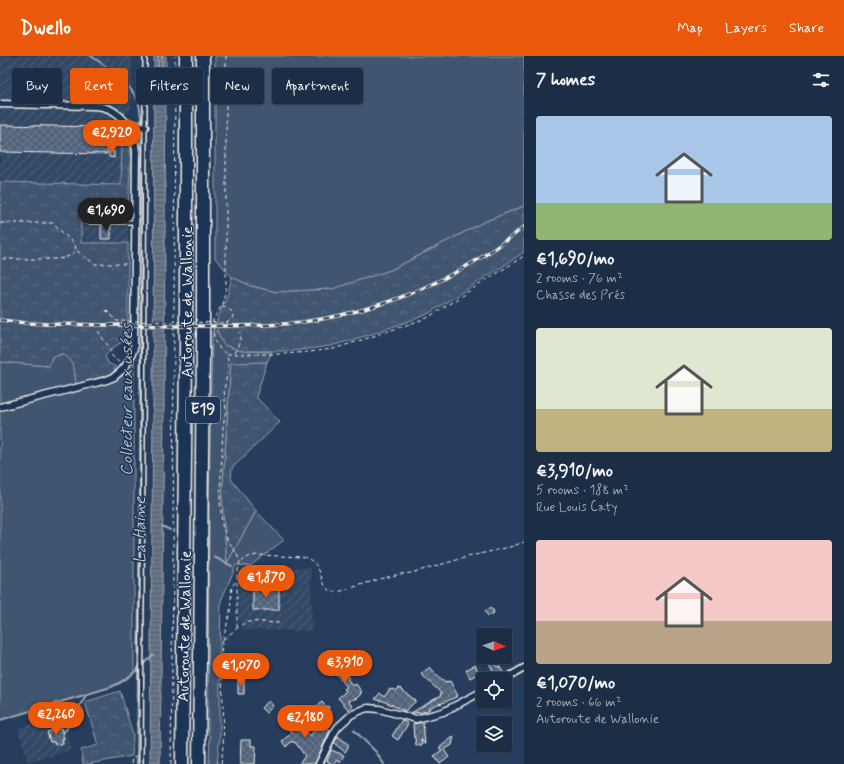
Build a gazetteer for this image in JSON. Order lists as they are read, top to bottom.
{
  "streets": {
    "highway": ["Autoroute de Wallonie", "E19"]
  },
  "water": ["Collecteur eaux usées", "La Haine"],
  "north": "right",
  "page": {
    "header": "Dwello",
    "nav": ["Map", "Layers", "Share"],
    "heading": "7 homes",
    "chip": [
      "Buy",
      "Rent",
      "Filters",
      "New",
      "Apartment"
    ],
    "list": [
      {
        "name": "€1,690/mo",
        "note": "2 rooms · 76 m² · Chasse des Prés"
      },
      {
        "name": "€3,910/mo",
        "note": "5 rooms · 188 m² · Rue Louis Caty"
      },
      {
        "name": "€1,070/mo",
        "note": "2 rooms · 66 m² · Autoroute de Wallonie"
      }
    ],
    "price": [
      "€2,920",
      "€1,690",
      "€1,870",
      "€3,910",
      "€1,070",
      "€2,260",
      "€2,180"
    ]
  }
}
